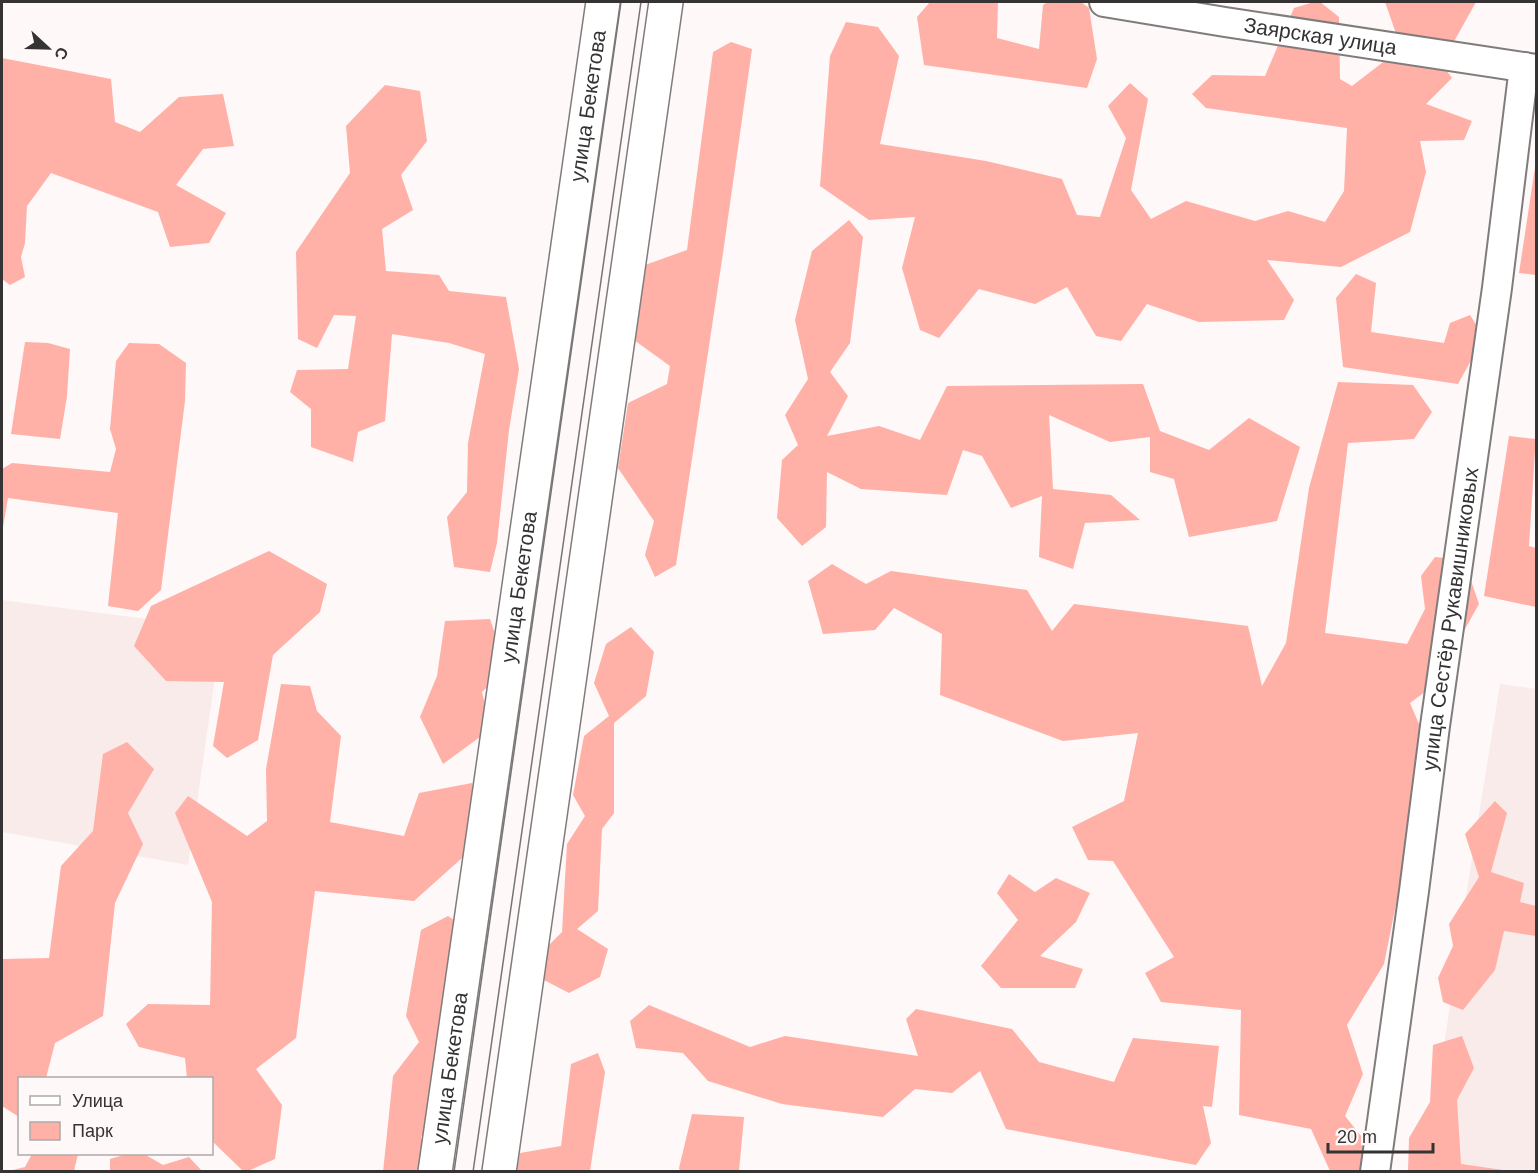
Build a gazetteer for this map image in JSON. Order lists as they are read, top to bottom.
{
  "streets": {
    "main road": ["улица Бекетова"],
    "street": ["Заярская улица", "улица Сестёр Рукавишниковых"]
  },
  "crossings": [
    ["Заярская улица", "улица Сестёр Рукавишниковых"]
  ],
  "legend": ["Улица", "Парк"],
  "scale_bar": "20 m",
  "north": "right"
}
